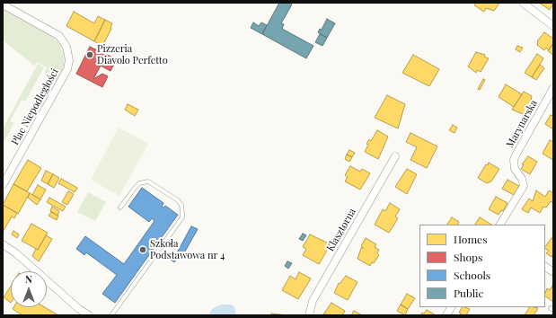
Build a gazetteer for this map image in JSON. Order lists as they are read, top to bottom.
{
  "streets": {
    "street": ["Plac Niepodległości", "Marynarska", "Klasztorna"]
  },
  "places": ["Pizzeria Diavolo Perfetto", "Szkoła Podstawowa nr 4"],
  "legend": [
    "Homes",
    "Shops",
    "Schools",
    "Public"
  ],
  "north": "top"
}
